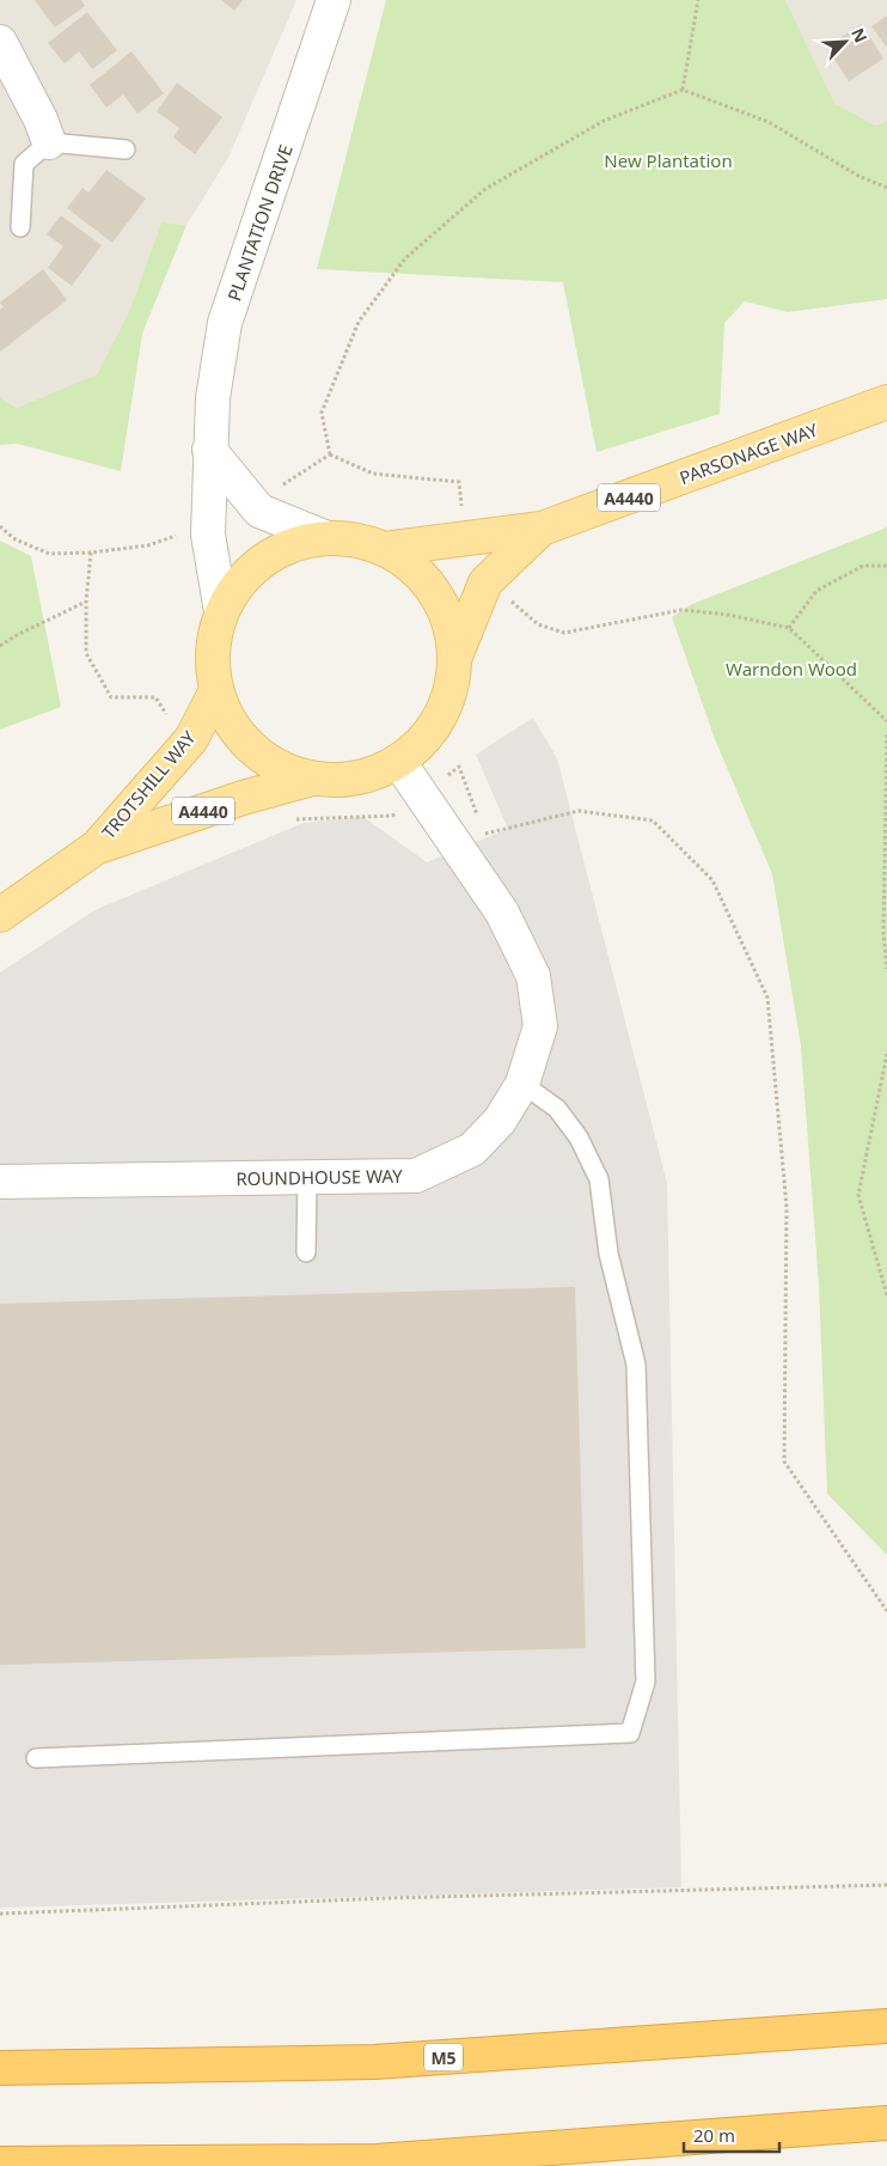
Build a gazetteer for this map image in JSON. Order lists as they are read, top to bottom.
{
  "streets": {
    "highway": ["M5"],
    "main road": ["PARSONAGE WAY", "A4440", "TROTSHILL WAY"],
    "street": ["PLANTATION DRIVE", "ROUNDHOUSE WAY"]
  },
  "parks": ["New Plantation", "Warndon Wood"],
  "scale_bar": "20 m",
  "north": "top right"
}
